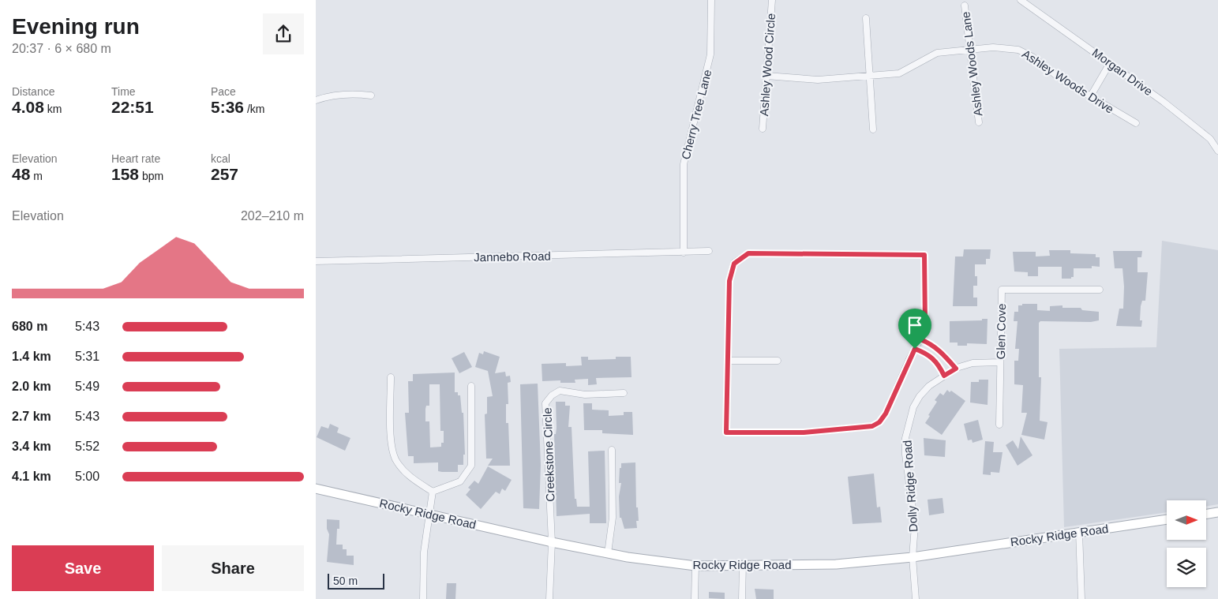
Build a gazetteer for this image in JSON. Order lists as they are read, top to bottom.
{
  "streets": {
    "main road": ["Rocky Ridge Road"],
    "street": [
      "Ashley Woods Lane",
      "Ashley Wood Circle",
      "Morgan Drive",
      "Ashley Woods Drive",
      "Cherry Tree Lane",
      "Jannebo Road",
      "Glen Cove",
      "Creekstone Circle",
      "Dolly Ridge Road"
    ]
  },
  "crossings": [
    ["Ashley Woods Lane", "Ashley Woods Drive"],
    ["Ashley Wood Circle", "Ashley Woods Drive"],
    ["Cherry Tree Lane", "Jannebo Road"],
    ["Glen Cove", "Dolly Ridge Road"],
    ["Creekstone Circle", "Rocky Ridge Road"],
    ["Dolly Ridge Road", "Rocky Ridge Road"]
  ],
  "scale_bar": "50 m",
  "north": "right",
  "page": {
    "heading": ["Evening run", "20:37 · 6 × 680 m"],
    "stats": [
      ["Distance", "4.08 km"],
      ["Time", "22:51"],
      ["Pace", "5:36 /km"],
      ["Elevation", "48 m"],
      ["Heart rate", "158 bpm"],
      ["kcal", "257"]
    ],
    "chart": ["Elevation", "202–210 m"],
    "list": [
      {
        "name": "680 m",
        "note": "5:43"
      },
      {
        "name": "1.4 km",
        "note": "5:31"
      },
      {
        "name": "2.0 km",
        "note": "5:49"
      },
      {
        "name": "2.7 km",
        "note": "5:43"
      },
      {
        "name": "3.4 km",
        "note": "5:52"
      },
      {
        "name": "4.1 km",
        "note": "5:00"
      }
    ],
    "buttons": ["Save", "Share"],
    "scale": "50 m"
  }
}
